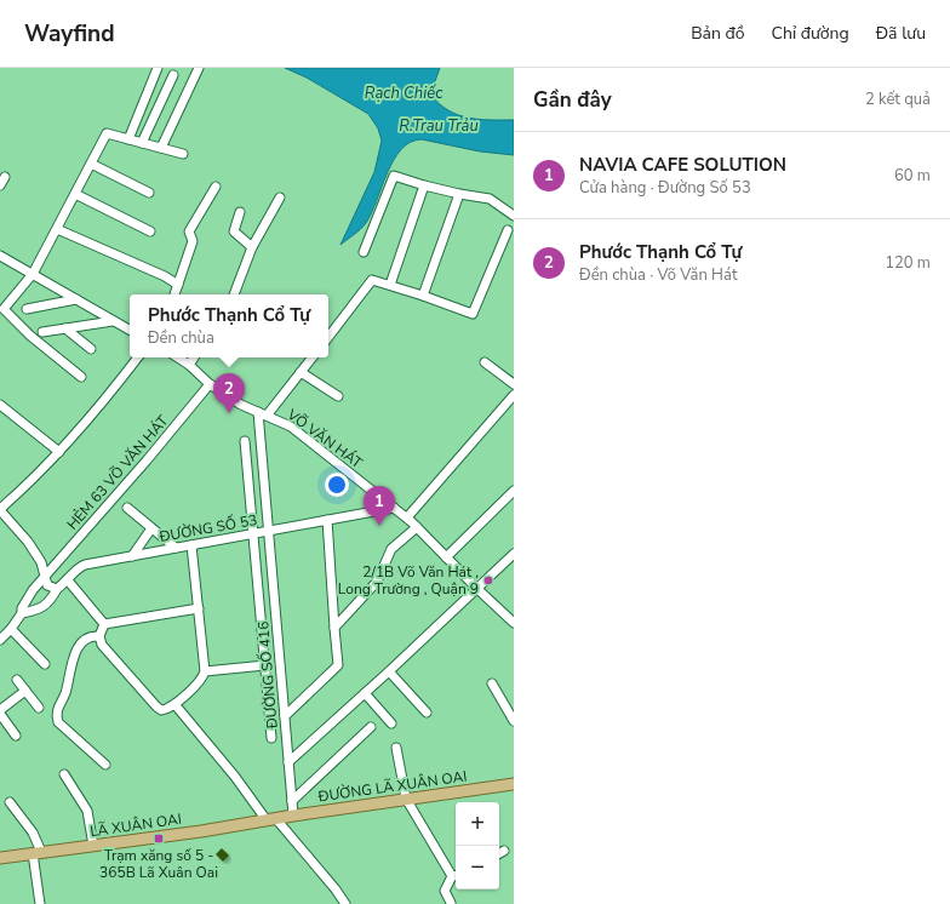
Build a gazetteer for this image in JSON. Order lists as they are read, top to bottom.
{
  "streets": {
    "main road": ["ĐƯỜNG LÃ XUÂN OAI", "LÃ XUÂN OAI"],
    "street": [
      "VÕ VĂN HÁT",
      "HẺM 63 VÕ VĂN HÁT",
      "ĐƯỜNG SỐ 53",
      "ĐƯỜNG SỐ 416"
    ]
  },
  "crossings": [
    ["VÕ VĂN HÁT", "HẺM 63 VÕ VĂN HÁT"],
    ["VÕ VĂN HÁT", "ĐƯỜNG SỐ 53"],
    ["VÕ VĂN HÁT", "ĐƯỜNG SỐ 416"],
    ["HẺM 63 VÕ VĂN HÁT", "ĐƯỜNG SỐ 53"],
    ["ĐƯỜNG SỐ 53", "ĐƯỜNG SỐ 416"],
    ["ĐƯỜNG SỐ 416", "ĐƯỜNG LÃ XUÂN OAI"],
    ["ĐƯỜNG LÃ XUÂN OAI", "LÃ XUÂN OAI"]
  ],
  "water": ["Rạch Chiếc", "R.Trau Trảu"],
  "places": {
    "other": ["2/1B Võ Văn Hát , Long Trường , Quận 9"],
    "transit": ["Trạm xăng số 5 - 365B Lã Xuân Oai"]
  },
  "page": {
    "header": "Wayfind",
    "nav": ["Bản đồ", "Chỉ đường", "Đã lưu"],
    "heading": ["Gần đây", "2 kết quả"],
    "list": [
      {
        "mark": "1",
        "name": "NAVIA CAFE SOLUTION",
        "note": "Cửa hàng · Đường Số 53",
        "value": "60 m"
      },
      {
        "mark": "2",
        "name": "Phước Thạnh Cổ Tự",
        "note": "Đền chùa · Võ Văn Hát",
        "value": "120 m"
      }
    ],
    "popup": ["Phước Thạnh Cổ Tự", "Đền chùa"],
    "pins": ["2", "1"],
    "map_buttons": ["+", "−"]
  }
}
